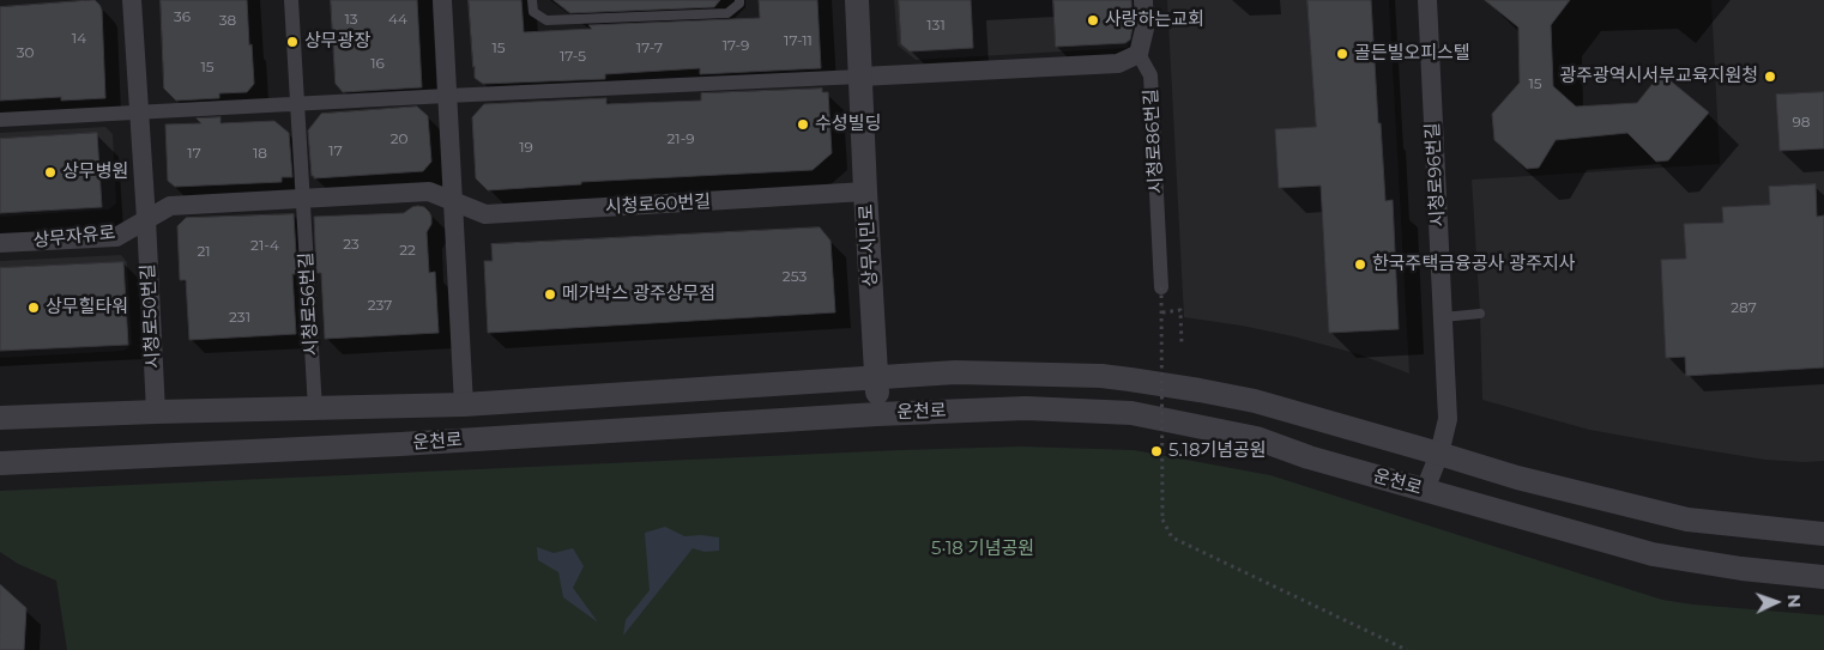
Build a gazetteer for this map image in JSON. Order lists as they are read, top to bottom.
{
  "streets": {
    "street": [
      "시청로86번길",
      "시청로96번길",
      "시청로60번길",
      "상무자유로",
      "상무시민로",
      "시청로56번길",
      "시청로50번길",
      "운천로"
    ]
  },
  "crossings": [
    ["시청로96번길", "운천로"],
    ["시청로60번길", "상무시민로"],
    ["상무자유로", "시청로50번길"],
    ["상무시민로", "운천로"],
    ["시청로56번길", "운천로"],
    ["시청로50번길", "운천로"]
  ],
  "parks": ["5·18 기념공원"],
  "places": [
    "사랑하는교회",
    "상무광장",
    "골든빌오피스텔",
    "광주광역시서부교육지원청",
    "수성빌딩",
    "상무병원",
    "한국주택금융공사 광주지사",
    "메가박스 광주상무점",
    "상무힐타워",
    "5.18기념공원"
  ],
  "house_numbers": [
    "36",
    "13",
    "44",
    "38",
    "131",
    "14",
    "17-11",
    "17-9",
    "15",
    "17-7",
    "30",
    "17-5",
    "16",
    "15",
    "15",
    "98",
    "20",
    "21-9",
    "19",
    "17",
    "17",
    "18",
    "23",
    "21-4",
    "22",
    "21",
    "253",
    "237",
    "287",
    "231"
  ],
  "north": "right"
}
